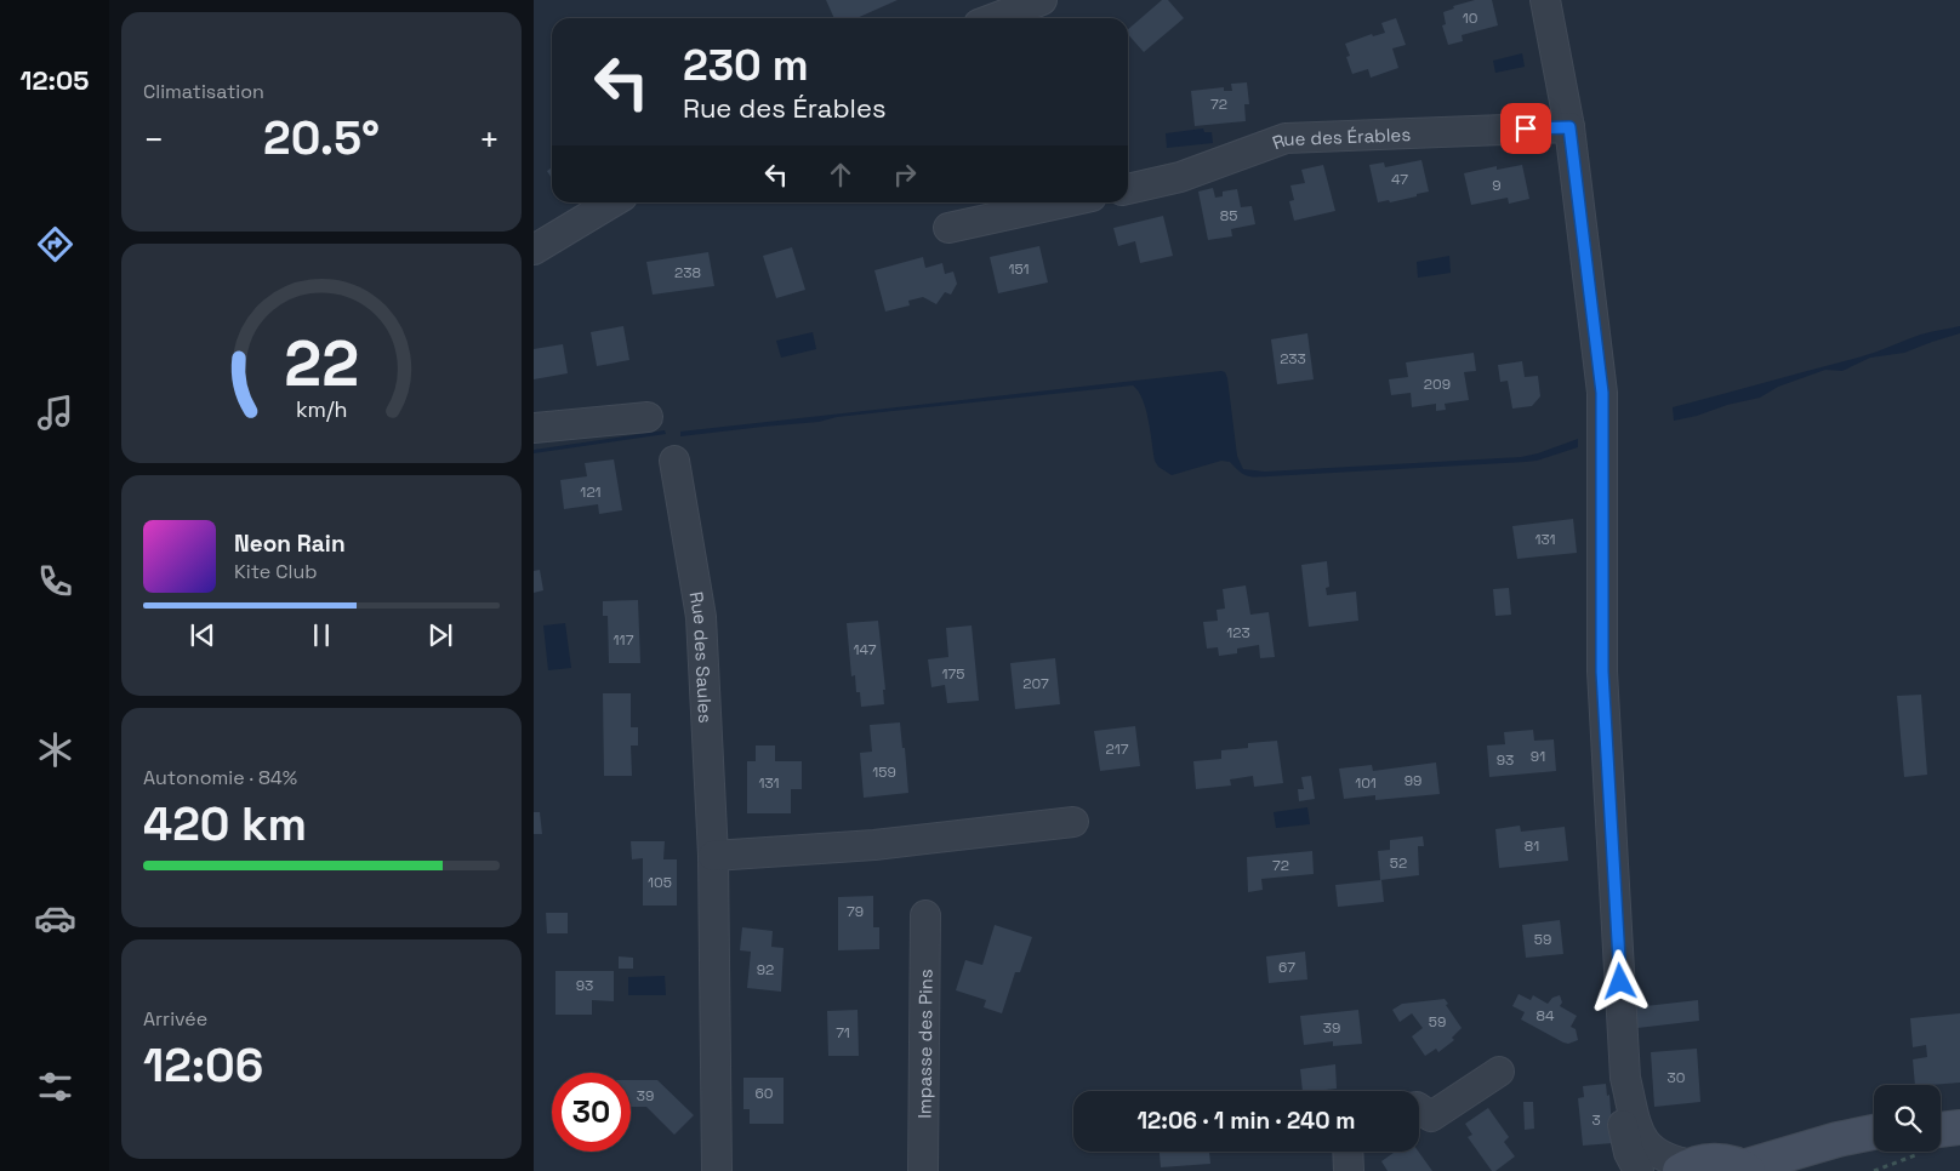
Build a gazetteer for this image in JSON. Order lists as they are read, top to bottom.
{
  "streets": {
    "street": ["Rue des Érables", "Rue des Saules", "Impasse des Pins"]
  },
  "house_numbers": [
    "10",
    "72",
    "47",
    "9",
    "85",
    "151",
    "238",
    "233",
    "209",
    "121",
    "131",
    "123",
    "117",
    "147",
    "175",
    "207",
    "217",
    "91",
    "93",
    "159",
    "99",
    "131",
    "101",
    "81",
    "52",
    "72",
    "105",
    "79",
    "59",
    "67",
    "92",
    "93",
    "84",
    "59",
    "39",
    "71",
    "30",
    "60",
    "39",
    "3"
  ],
  "page": {
    "tabs": "12:05",
    "tile": [
      "Climatisation",
      ["Autonomie · 84%", "420 km"],
      ["Arrivée", "12:06"]
    ],
    "turn": ["230 m", "Rue des Érables"],
    "heat": ["−", "20.5°", "+"],
    "song": ["Neon Rain", "Kite Club"],
    "limit": "30",
    "trip": "12:06 · 1 min · 240 m",
    "gauge": ["22", "km/h"]
  }
}
